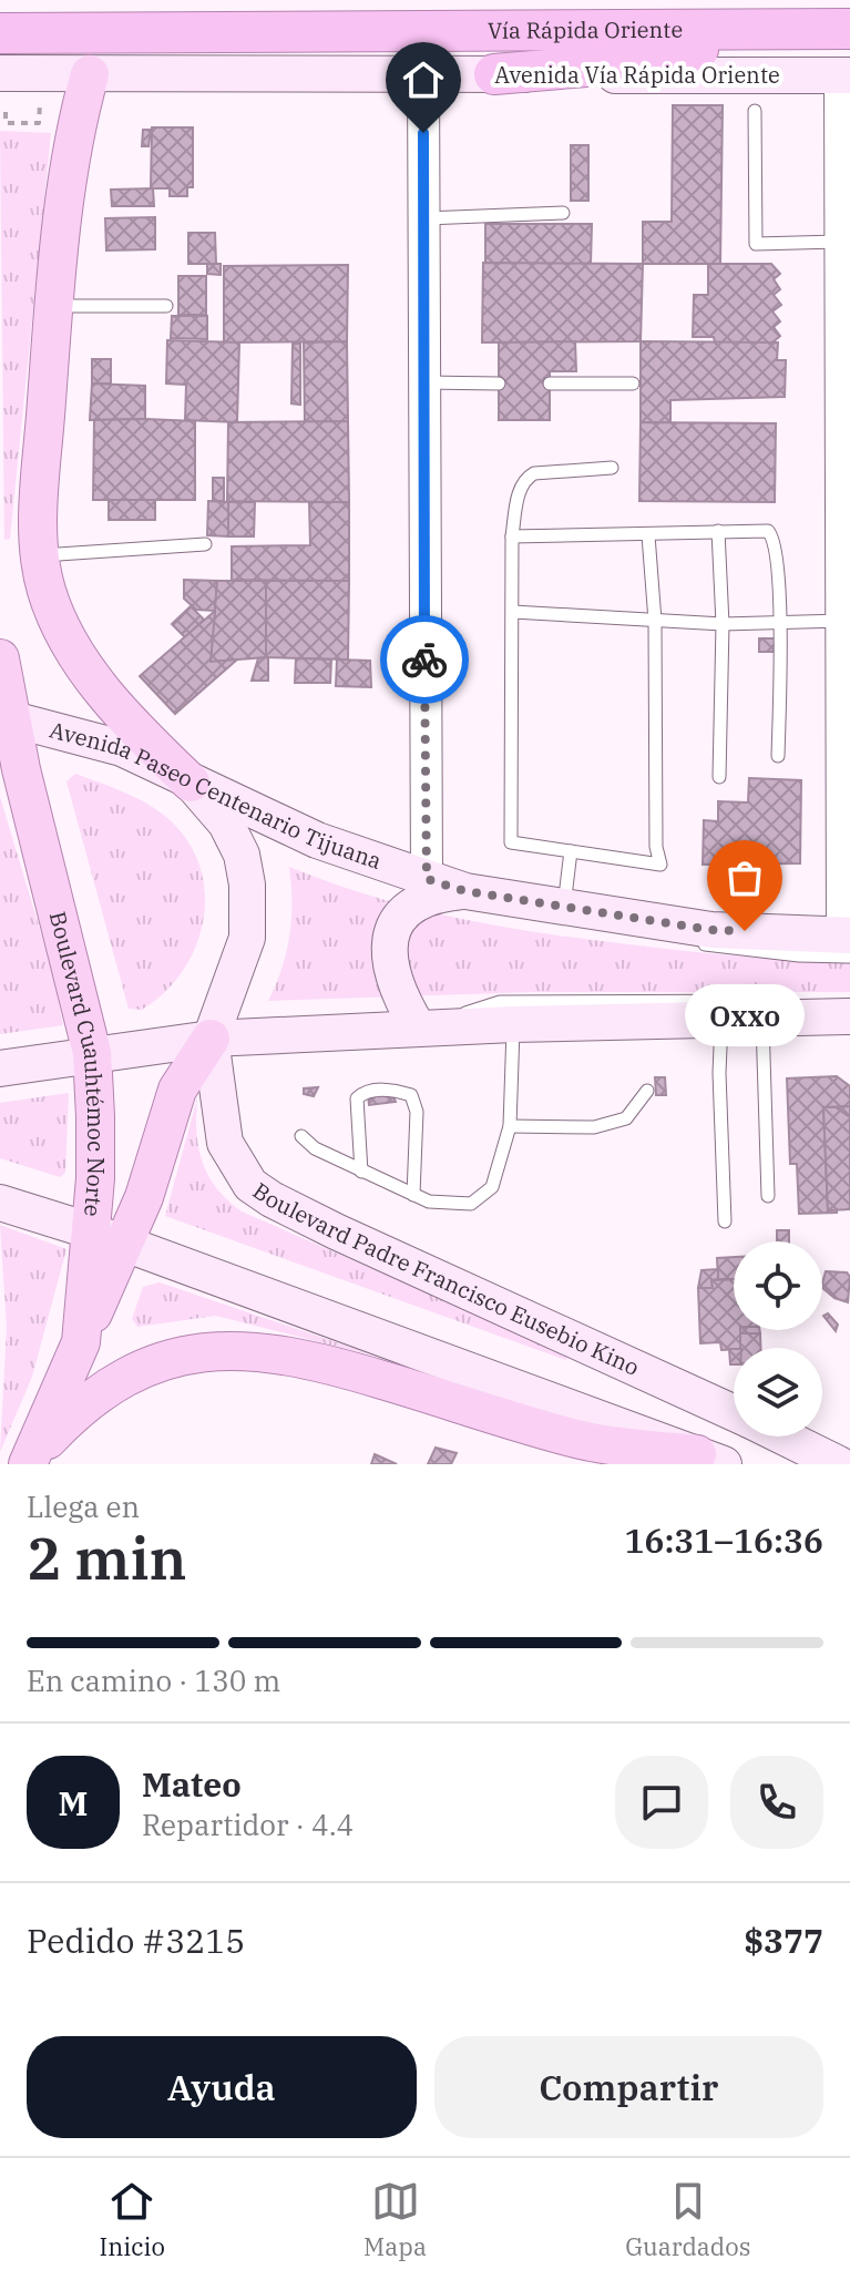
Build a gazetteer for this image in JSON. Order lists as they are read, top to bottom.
{
  "streets": {
    "highway": ["Vía Rápida Oriente"],
    "main road": [
      "Avenida Vía Rápida Oriente",
      "Avenida Paseo Centenario Tijuana",
      "Boulevard Cuauhtémoc Norte",
      "Boulevard Padre Francisco Eusebio Kino"
    ]
  },
  "crossings": [
    ["Avenida Paseo Centenario Tijuana", "Boulevard Cuauhtémoc Norte"],
    ["Avenida Paseo Centenario Tijuana", "Boulevard Padre Francisco Eusebio Kino"]
  ],
  "places": ["Oxxo"],
  "page": {
    "bubble": "Oxxo",
    "heading": ["2 min", "Llega en", "16:31–16:36"],
    "panel": [
      "Mateo",
      "Repartidor · 4.4",
      "Pedido #3215",
      "$377"
    ],
    "bar": "En camino · 130 m",
    "round": "M",
    "buttons": ["Ayuda", "Compartir"],
    "tabs": ["Inicio", "Mapa", "Guardados"]
  }
}
